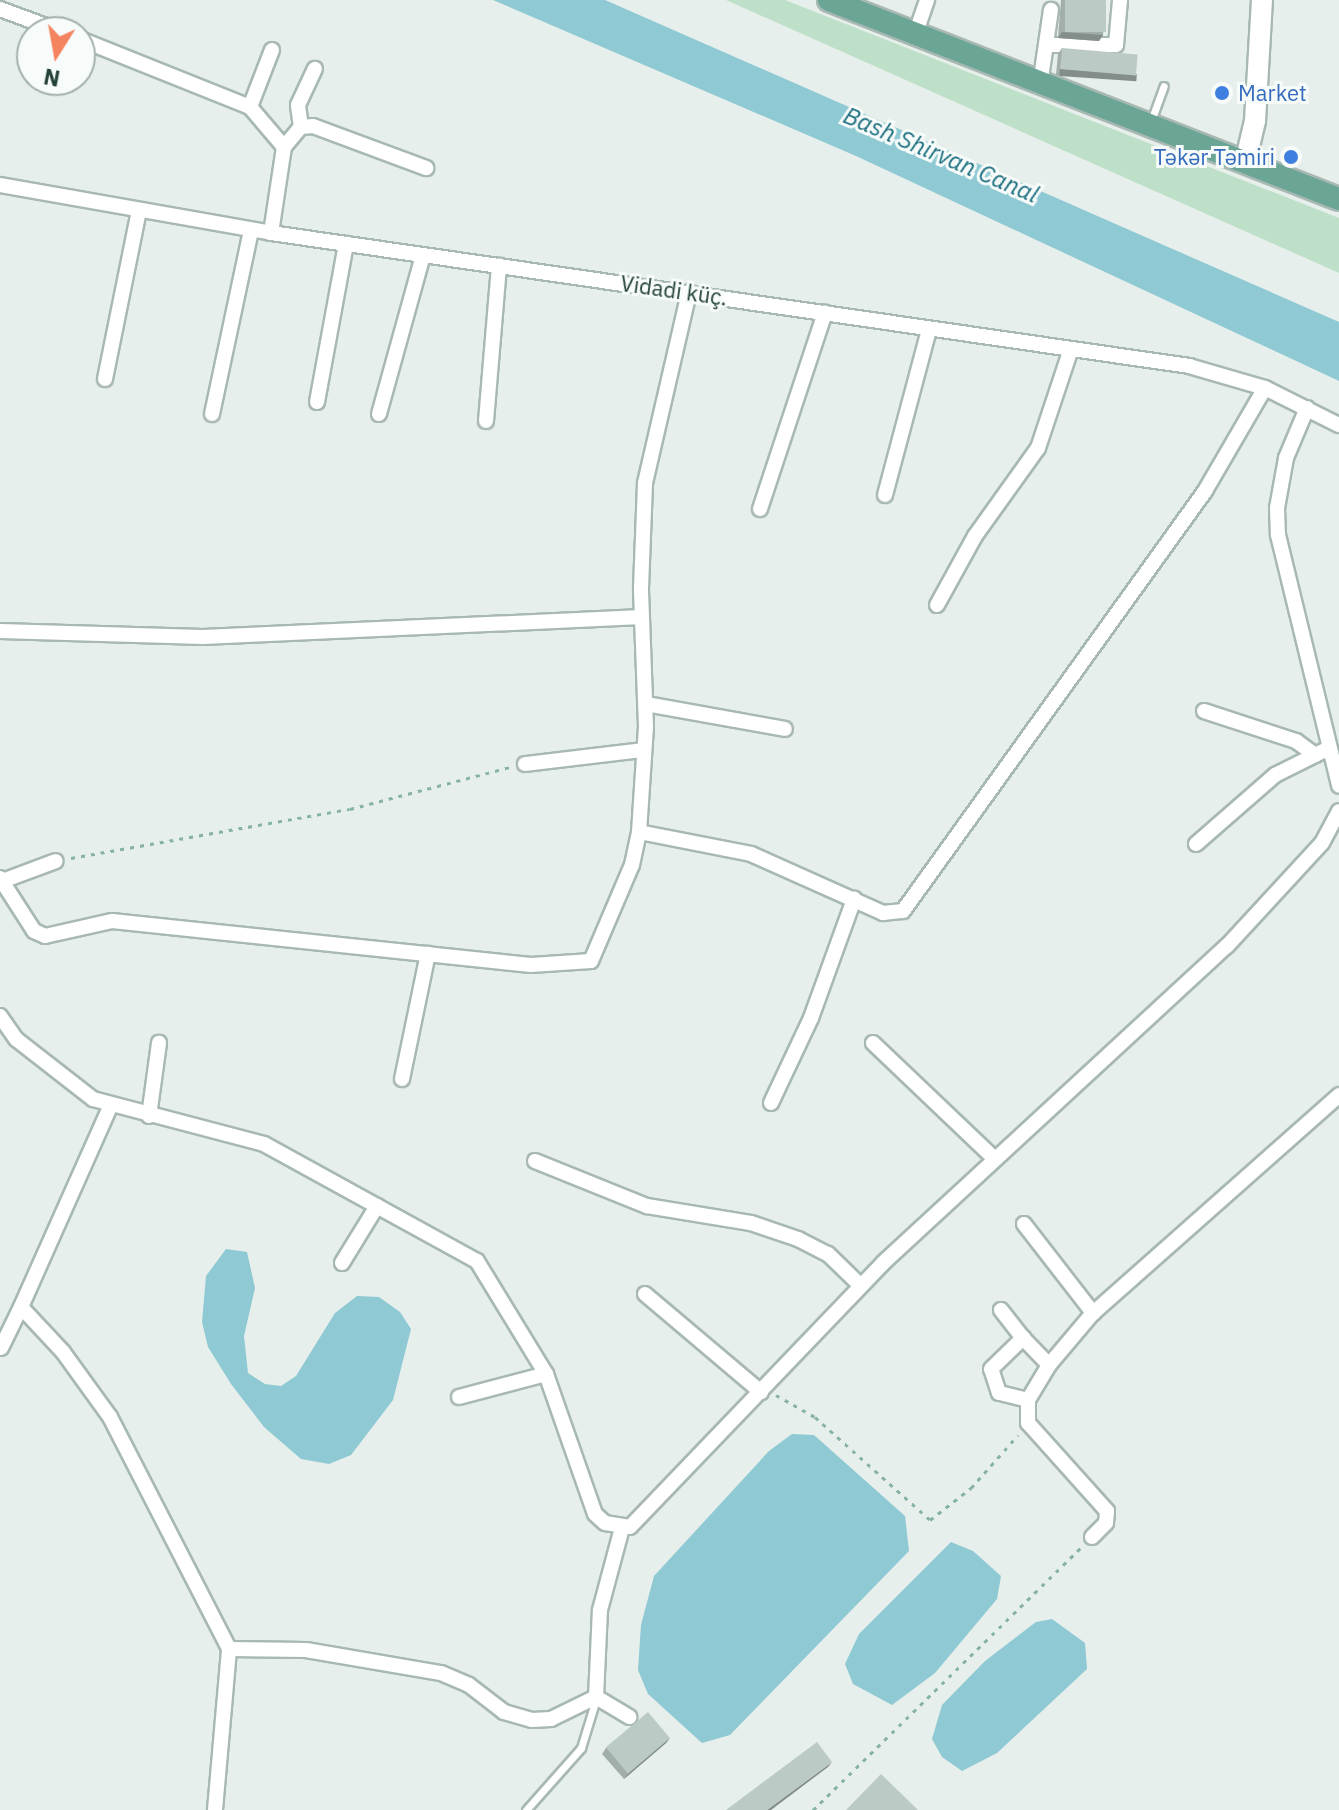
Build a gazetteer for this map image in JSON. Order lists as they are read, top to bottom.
{
  "streets": {
    "street": ["Vidadi küç."]
  },
  "water": ["Bash Shirvan Canal"],
  "places": ["Market", "Təkər Təmiri"],
  "north": "bottom"
}
